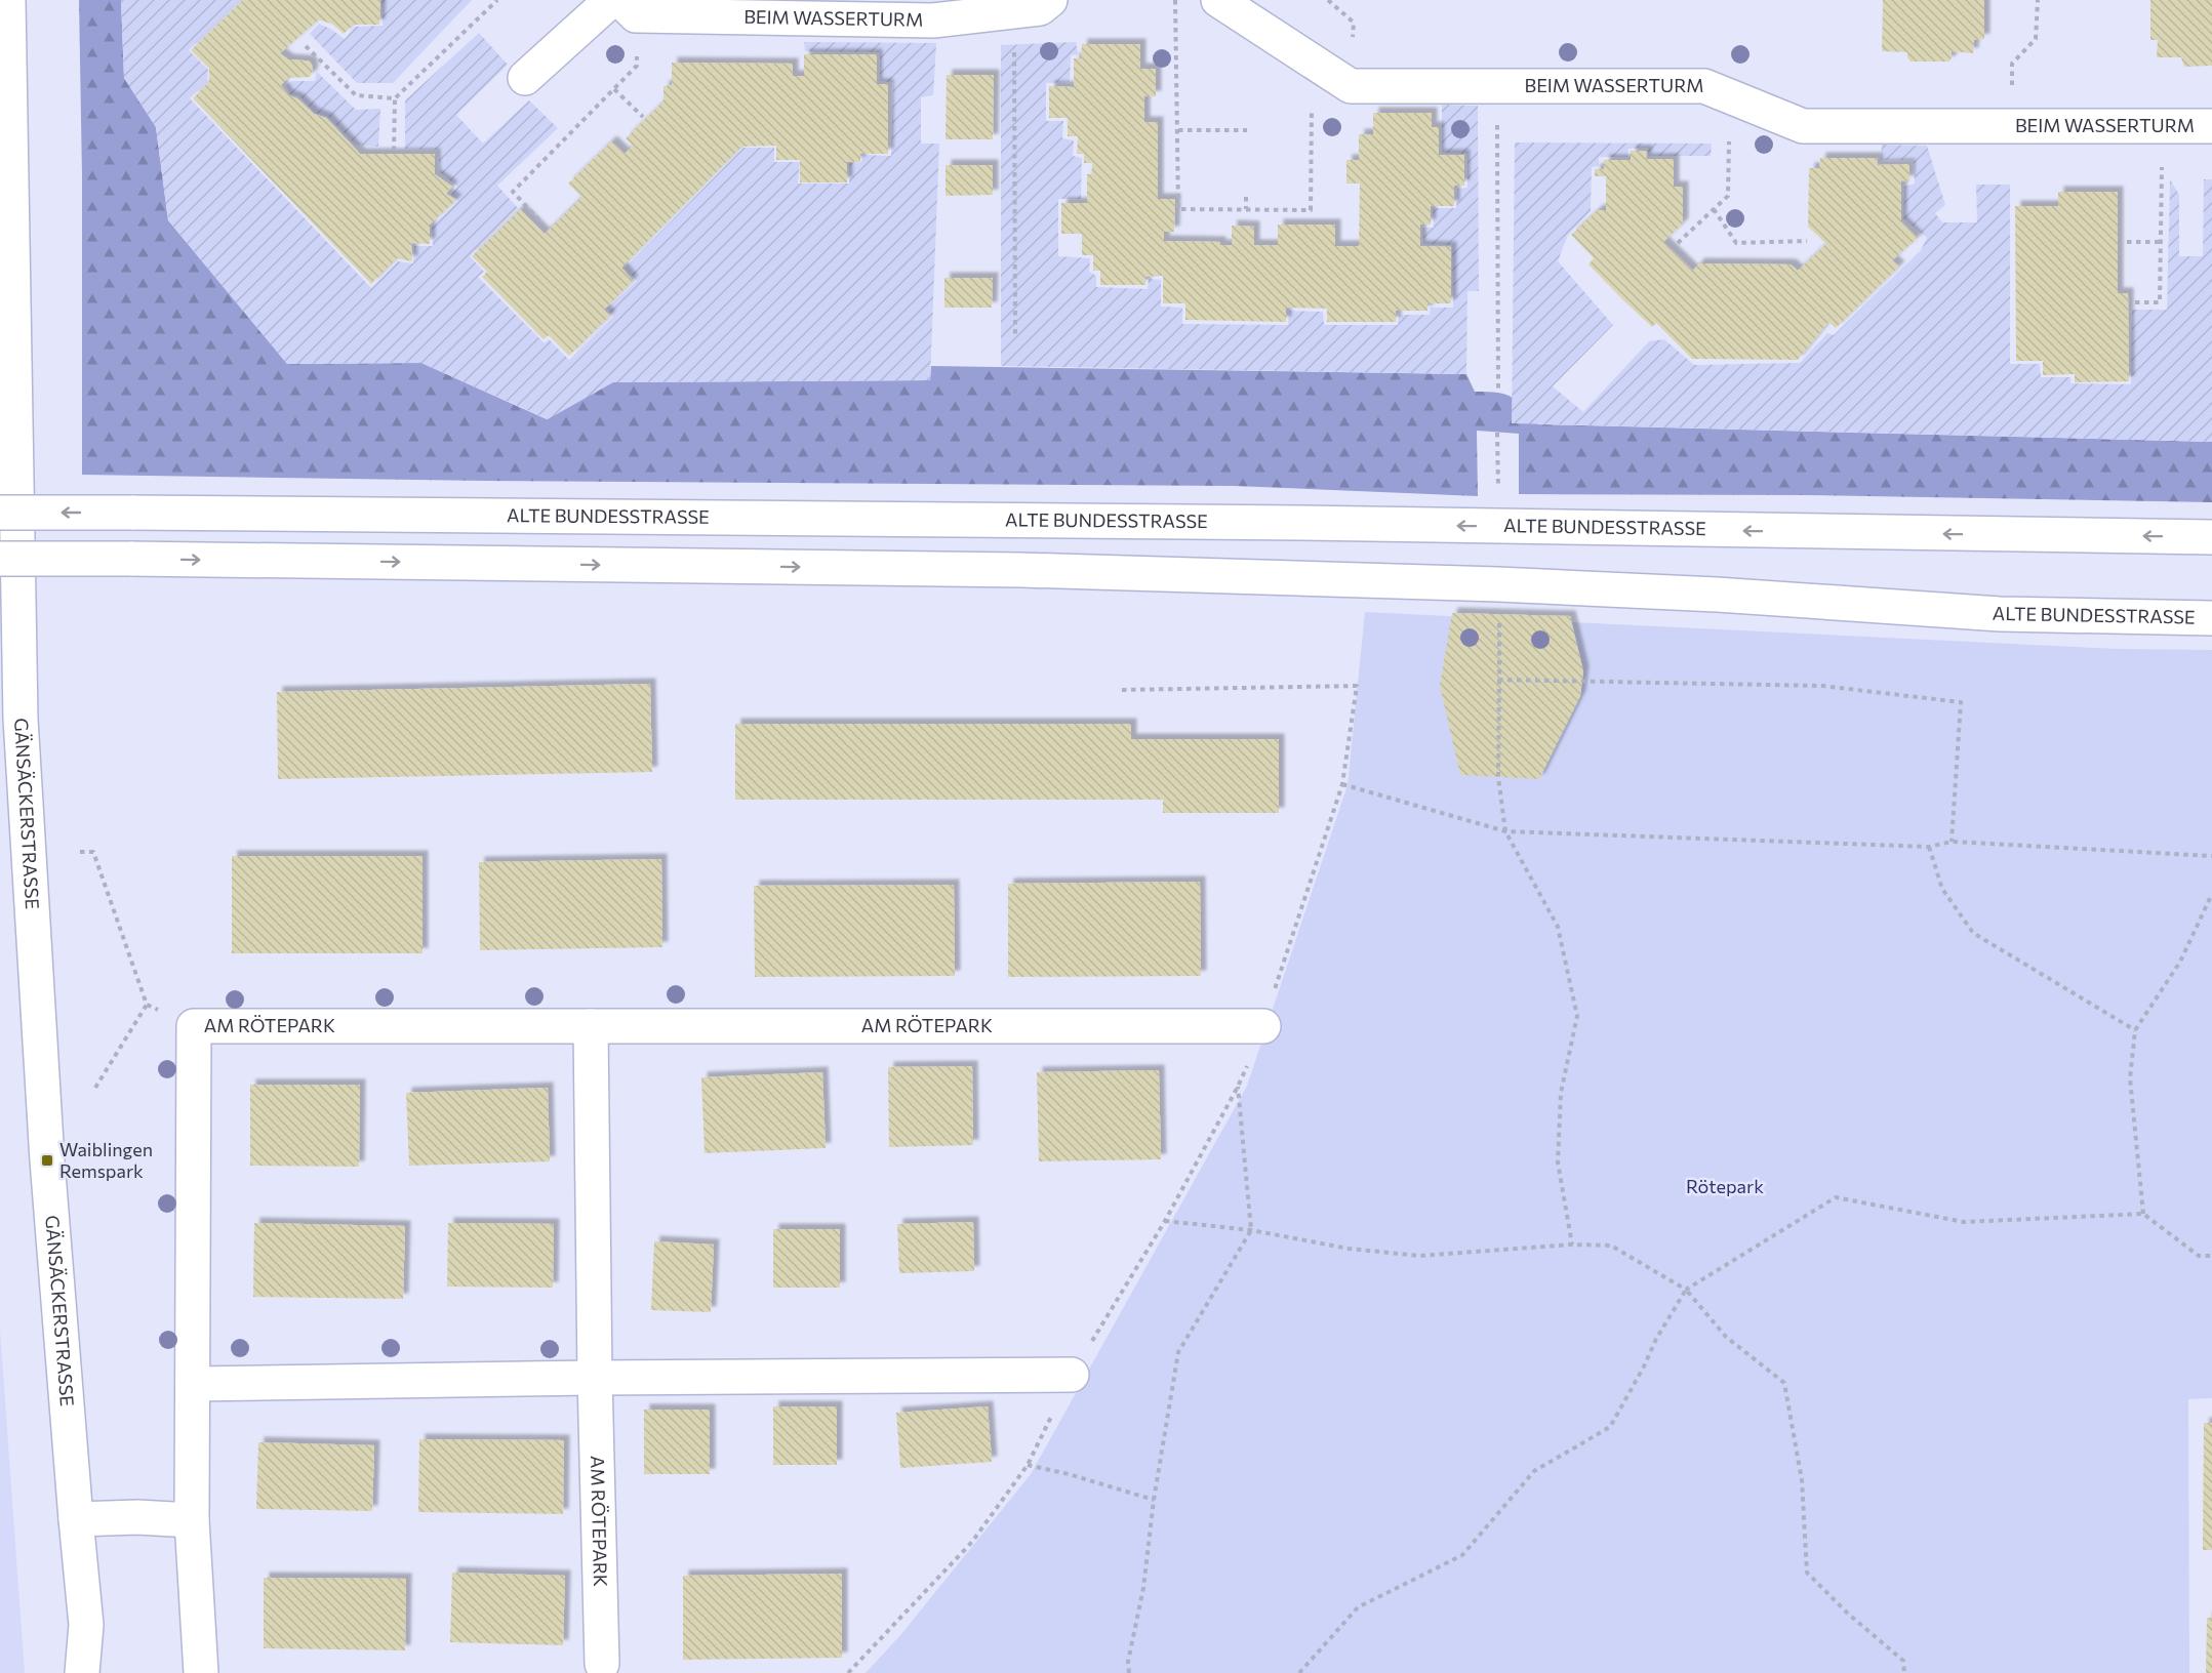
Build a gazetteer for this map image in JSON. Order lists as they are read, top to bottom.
{
  "streets": {
    "street": [
      "BEIM WASSERTURM",
      "ALTE BUNDESSTRASSE",
      "GÄNSÄCKERSTRASSE",
      "AM RÖTEPARK"
    ]
  },
  "parks": ["Rötepark"],
  "places": {
    "transit": ["Waiblingen Remspark"]
  }
}
